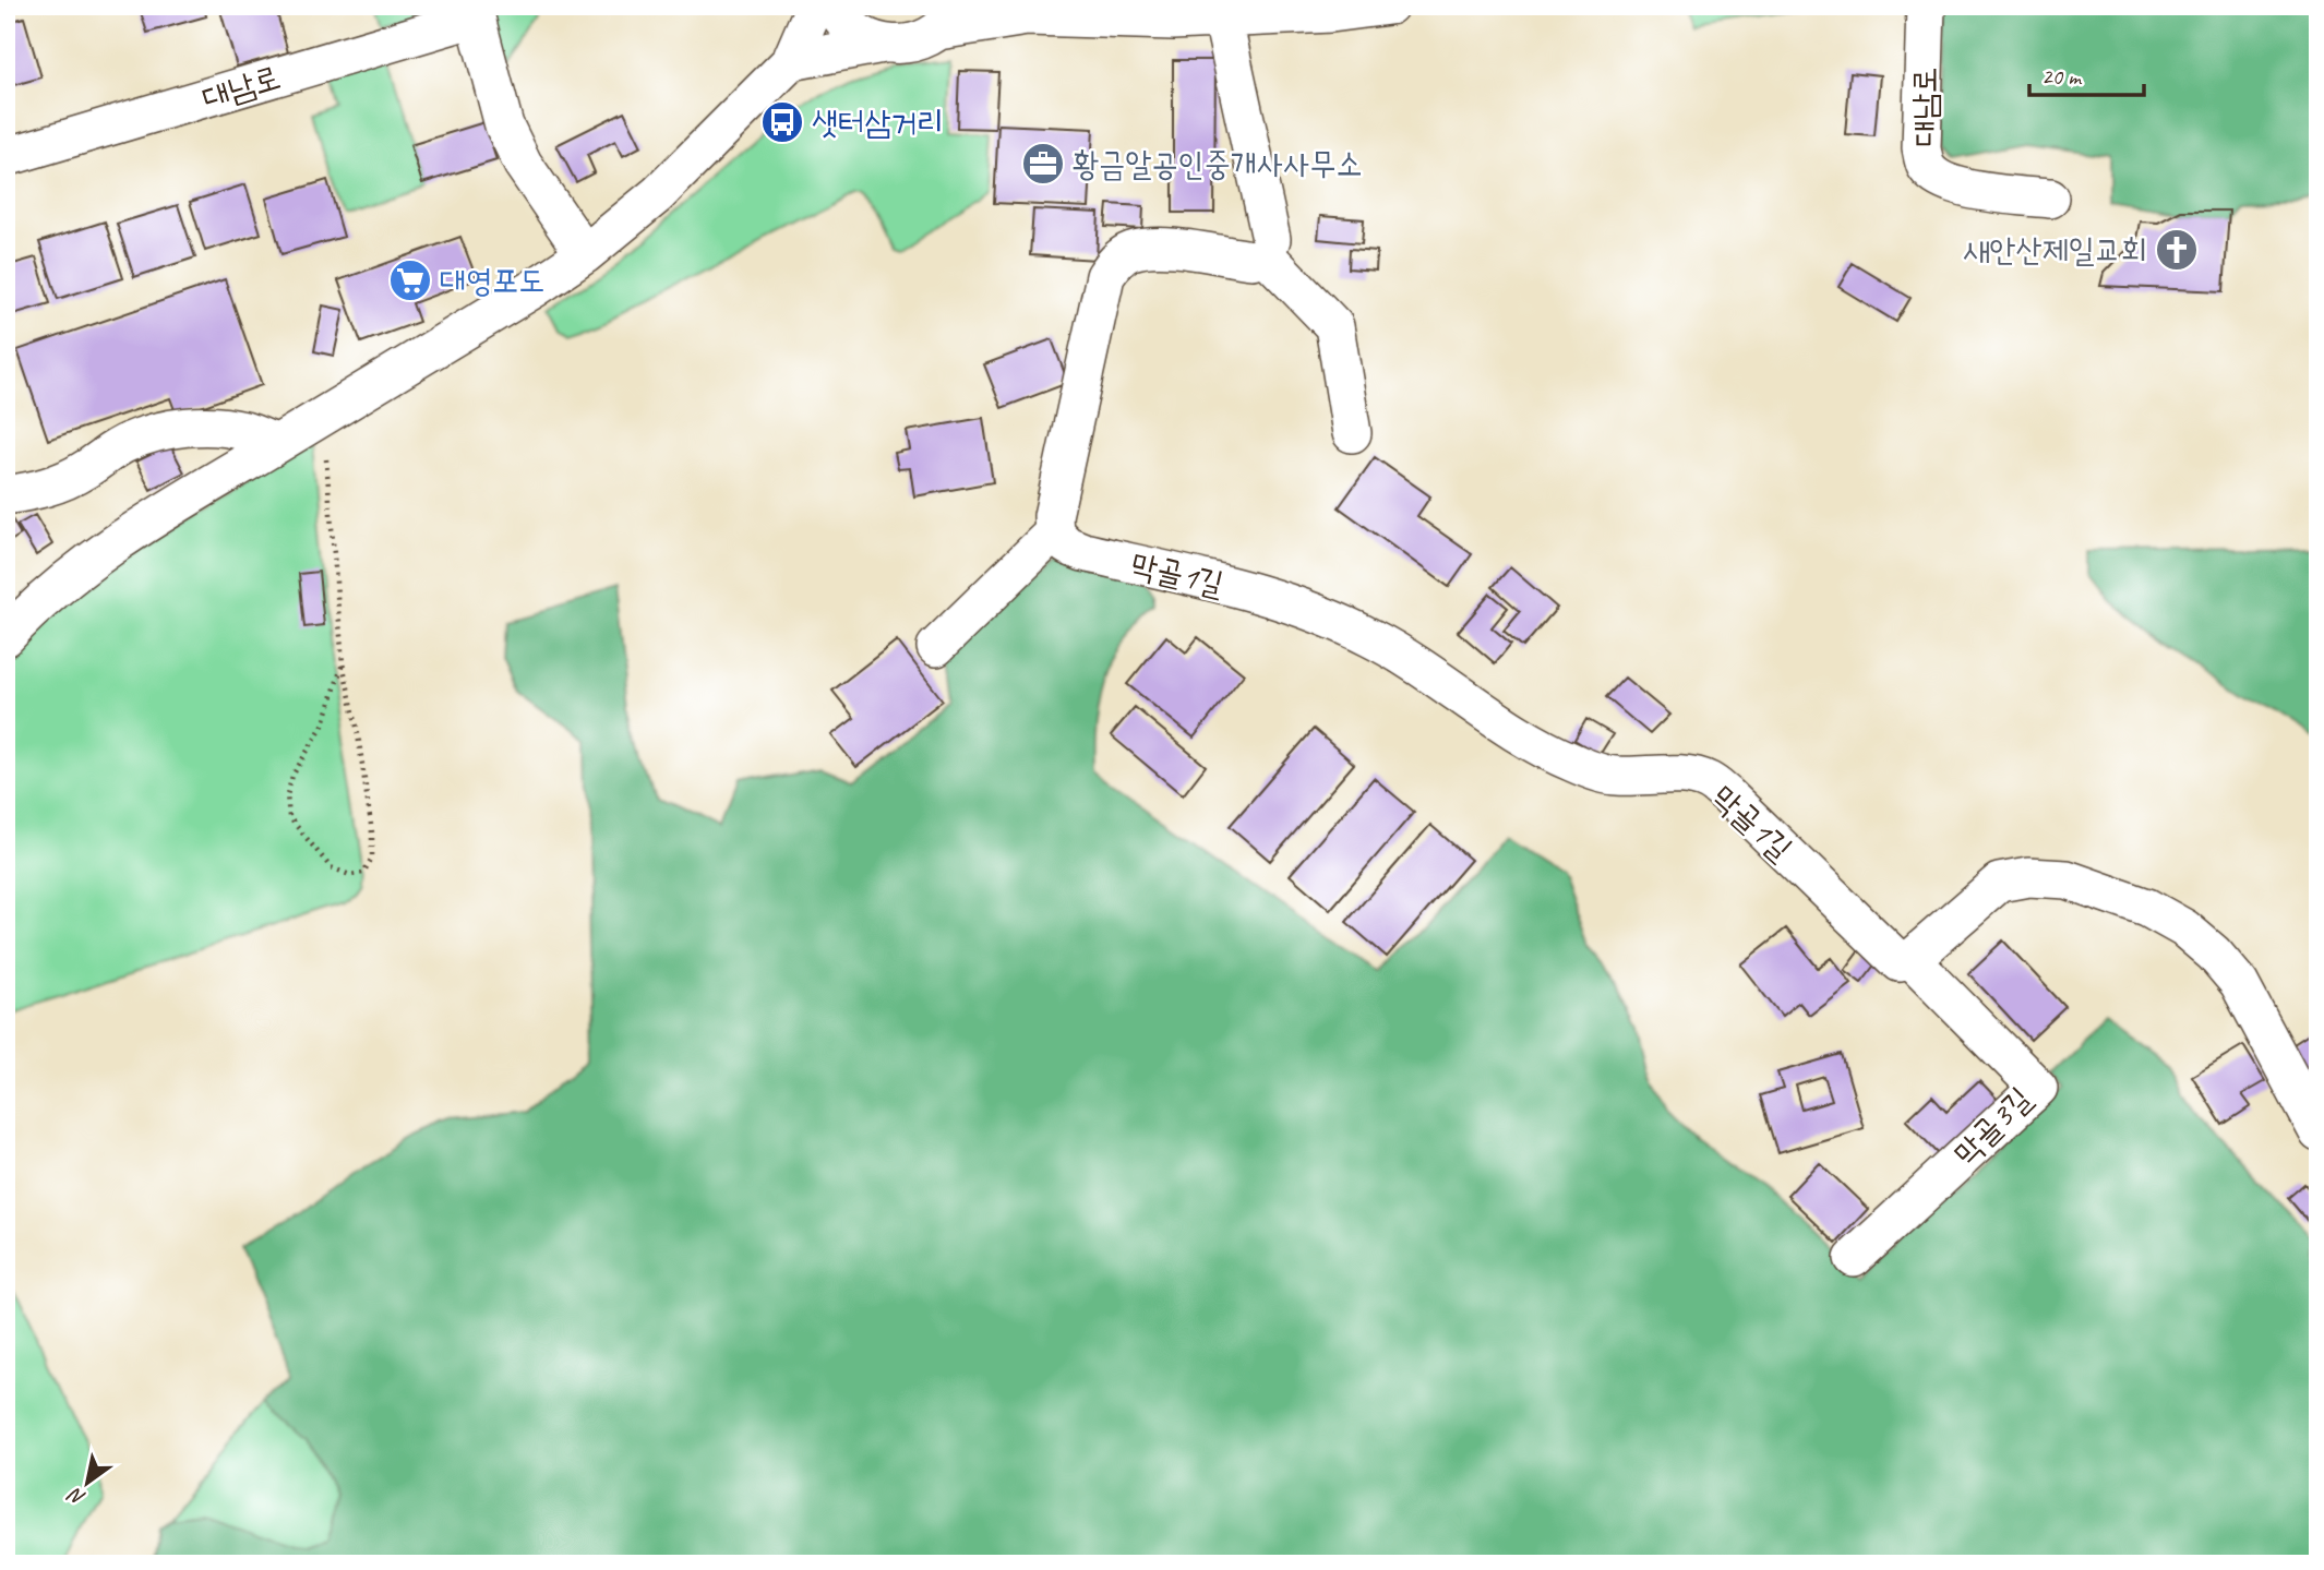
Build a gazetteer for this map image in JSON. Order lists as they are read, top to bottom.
{
  "streets": {
    "street": ["대남로", "막골1길", "막골3길"]
  },
  "crossings": [
    ["막골1길", "막골3길"]
  ],
  "places": {
    "bus stop": ["샛터삼거리"],
    "office": ["황금알공인중개사사무소"],
    "church": ["새안산제일교회"],
    "supermarket": ["대영포도"]
  },
  "scale_bar": "20 m",
  "north": "bottom left"
}
